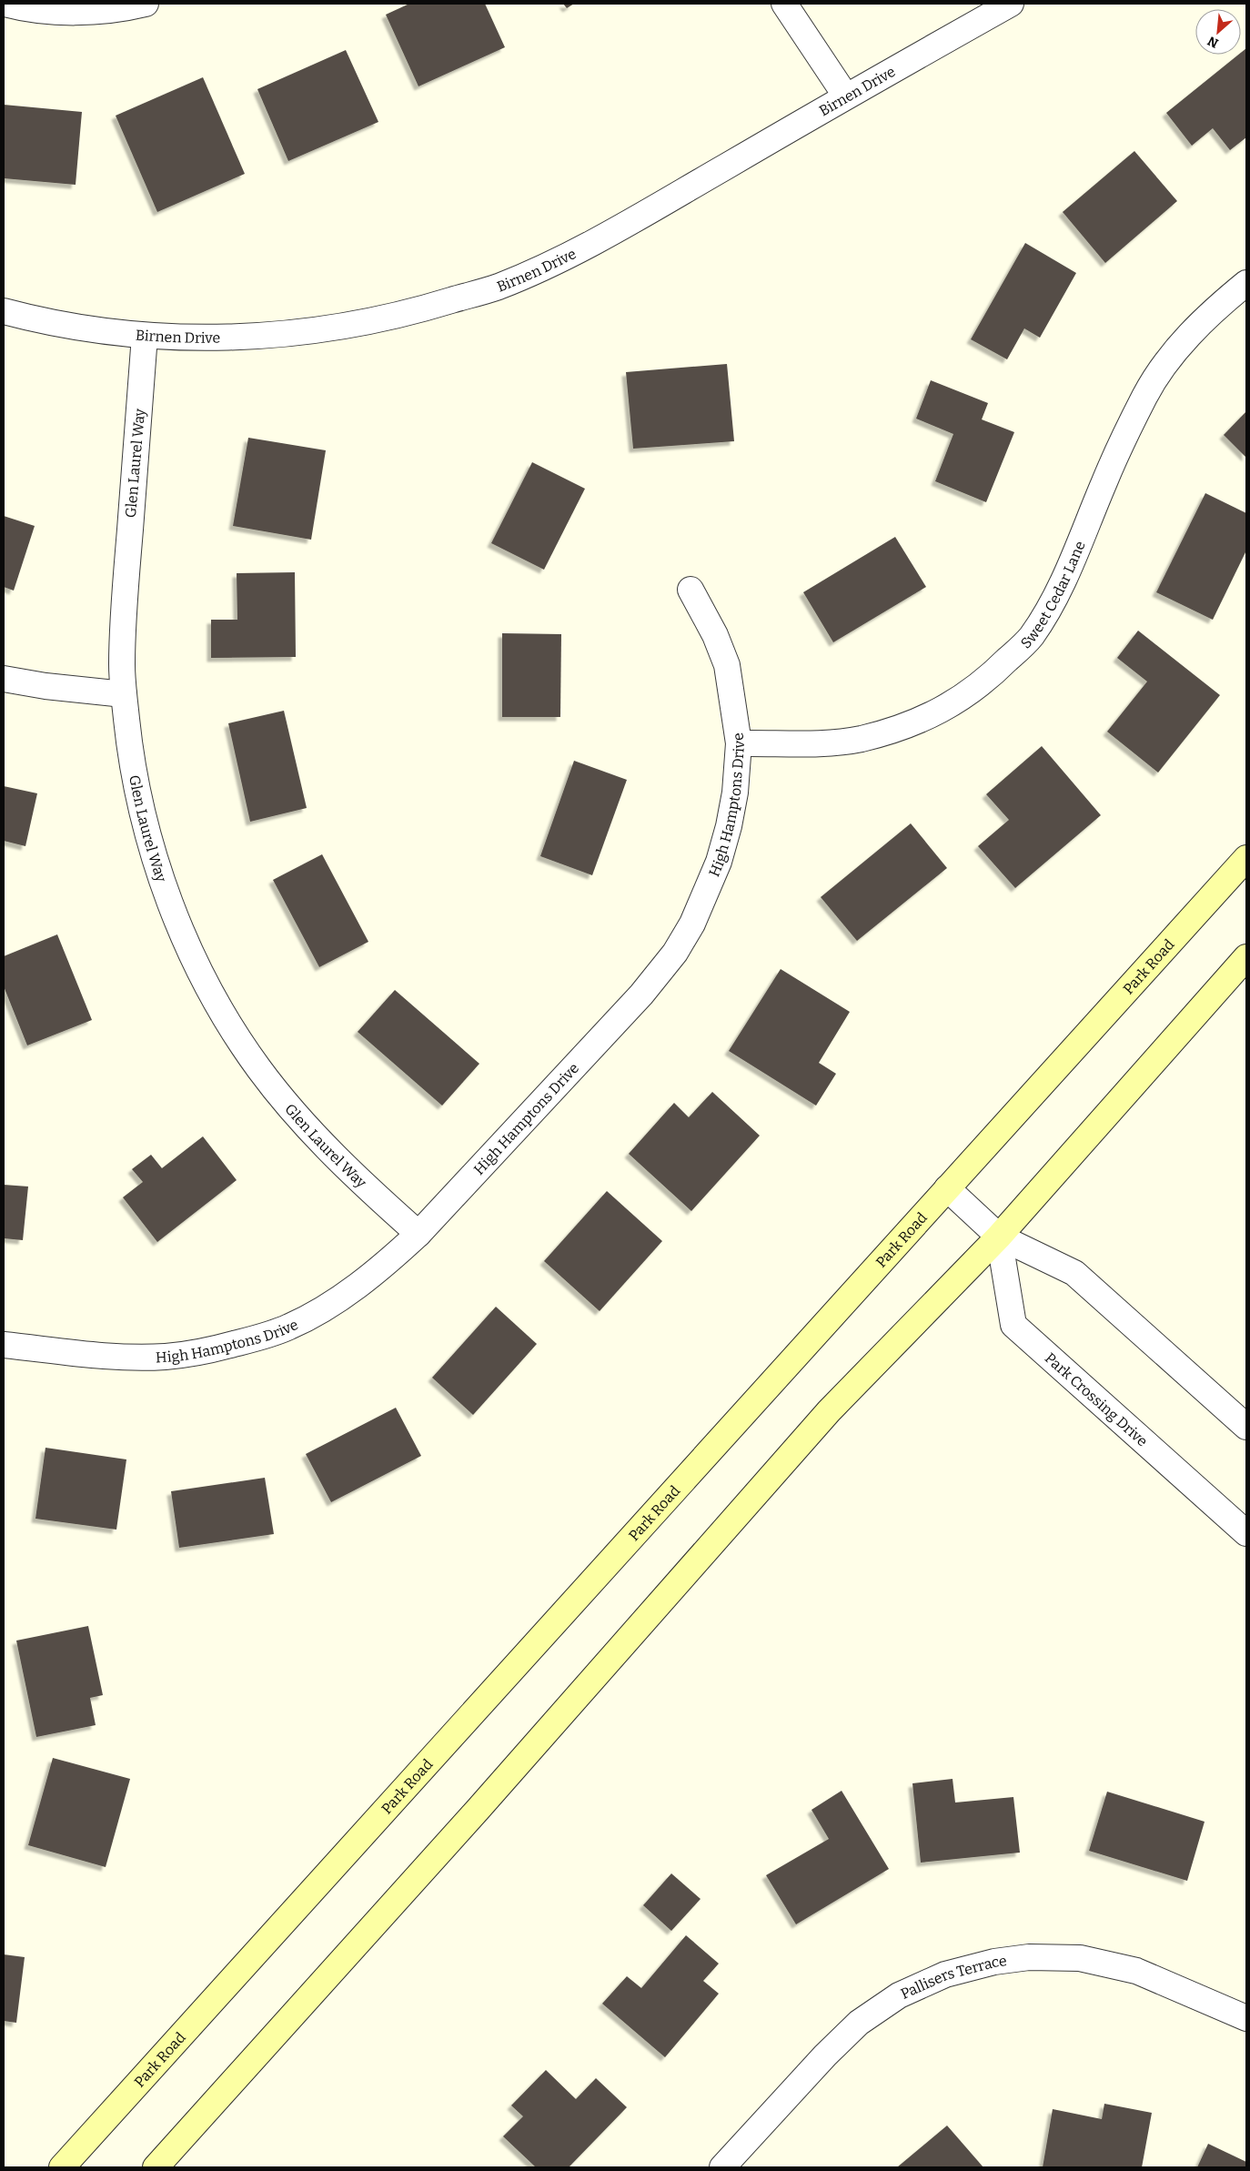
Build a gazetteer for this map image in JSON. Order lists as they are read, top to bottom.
{
  "streets": {
    "main road": ["Park Road"],
    "street": [
      "Birnen Drive",
      "Glen Laurel Way",
      "Sweet Cedar Lane",
      "High Hamptons Drive",
      "Park Crossing Drive",
      "Pallisers Terrace"
    ]
  },
  "crossings": [
    ["Birnen Drive", "Glen Laurel Way"],
    ["Glen Laurel Way", "High Hamptons Drive"],
    ["Sweet Cedar Lane", "High Hamptons Drive"]
  ],
  "north": "bottom left"
}
